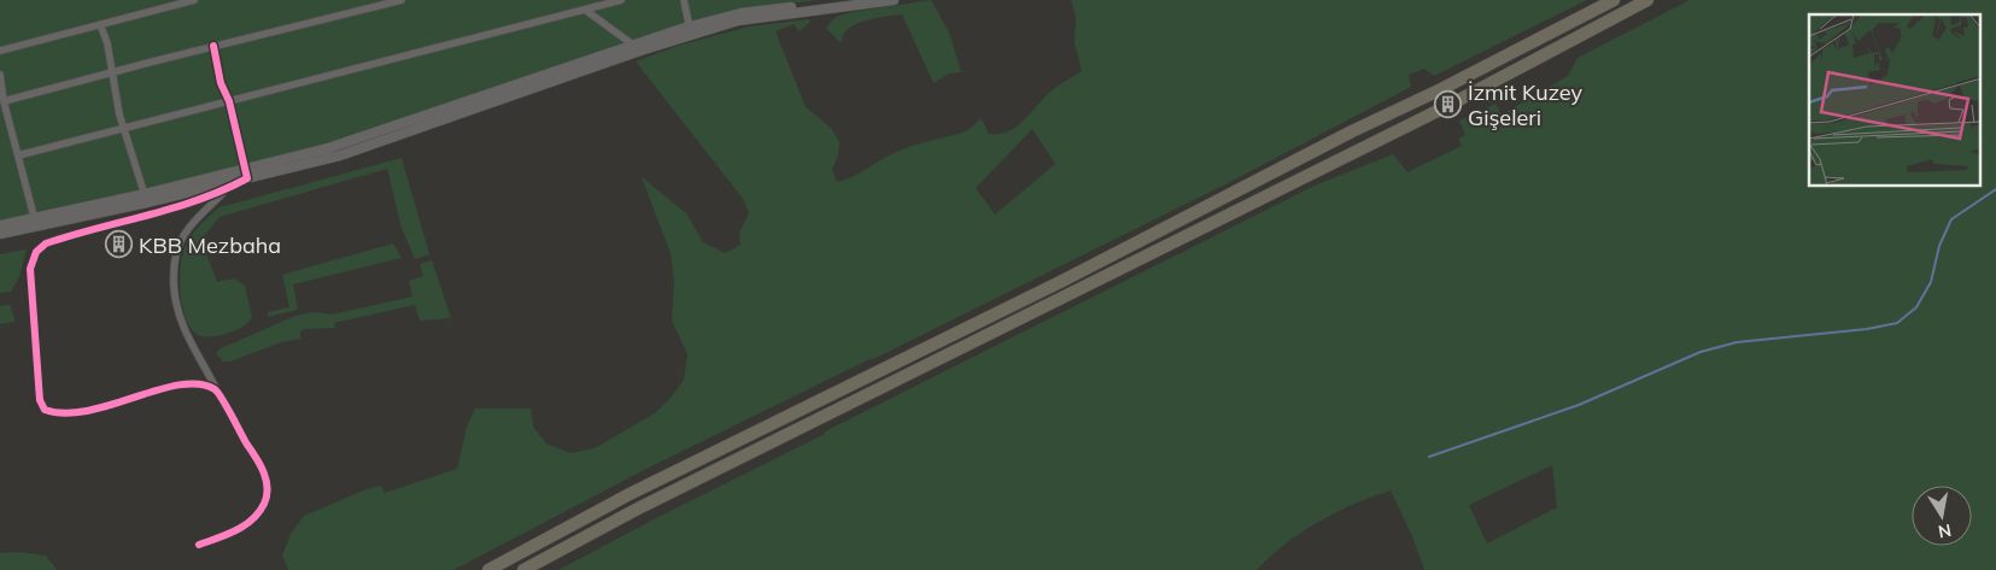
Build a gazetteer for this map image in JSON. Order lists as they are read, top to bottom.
{
  "places": {
    "building": ["İzmit Kuzey Gişeleri", "KBB Mezbaha"]
  },
  "north": "bottom"
}
